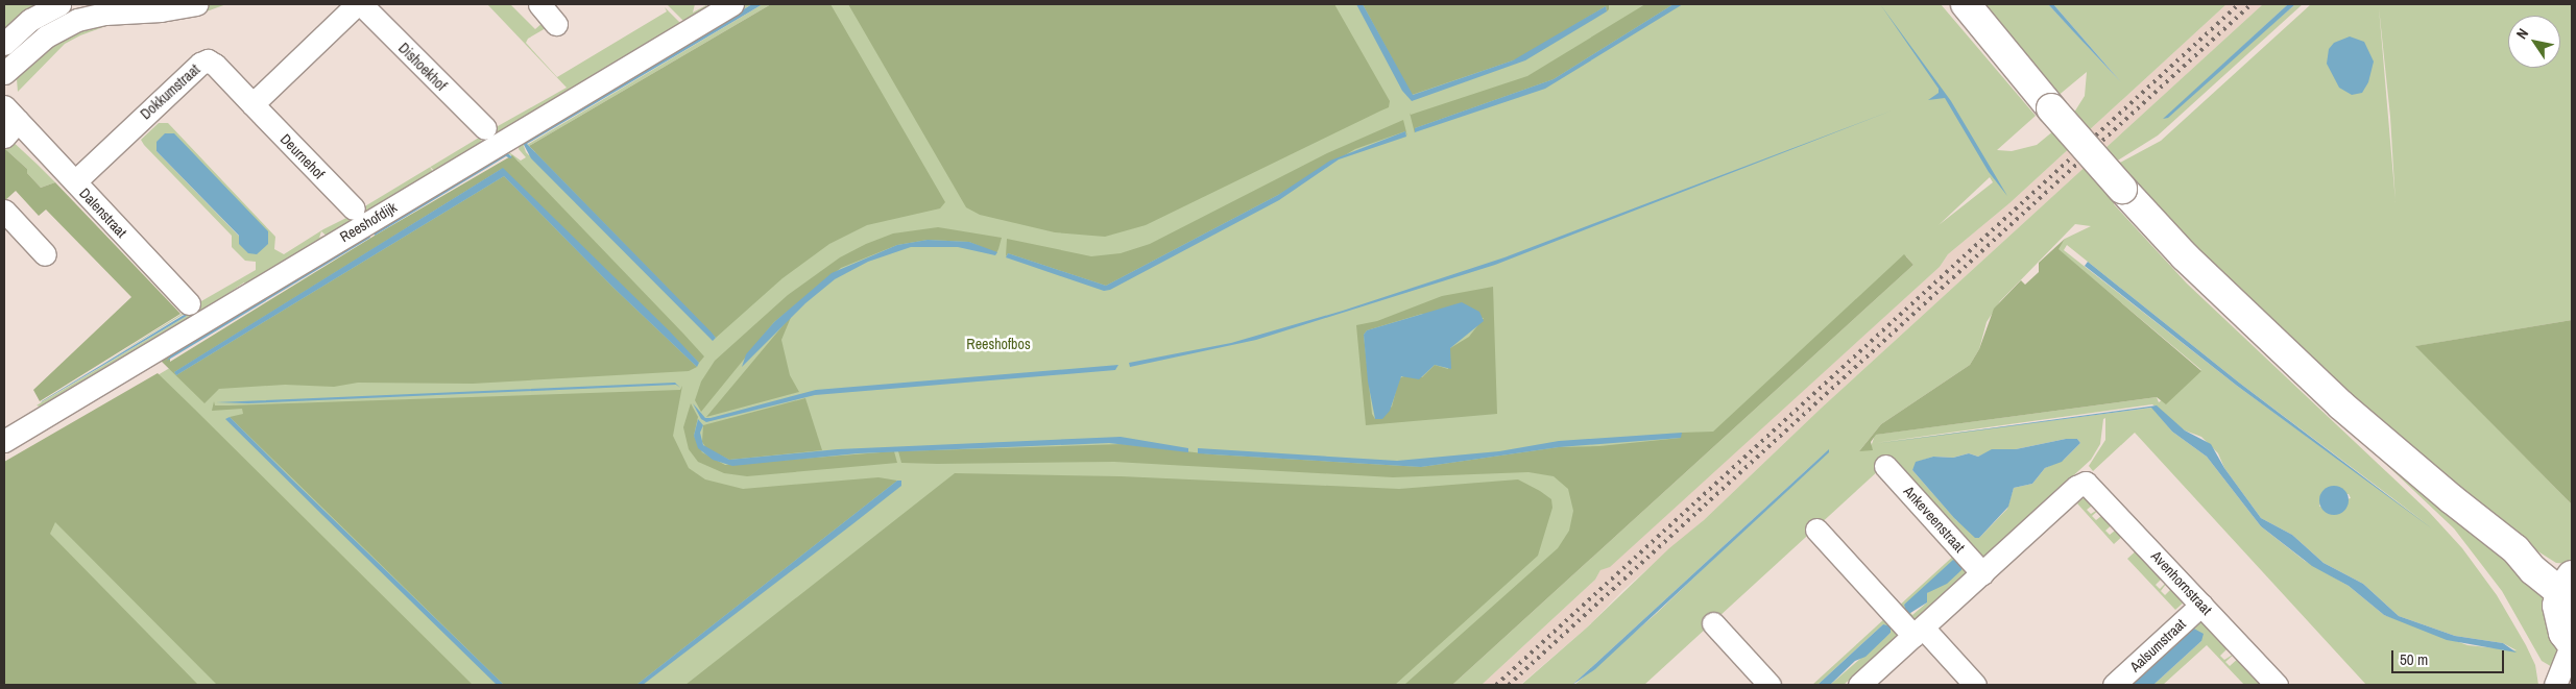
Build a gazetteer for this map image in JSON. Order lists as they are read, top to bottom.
{
  "streets": {
    "street": [
      "Dishoekhof",
      "Dokkumstraat",
      "Deurnehof",
      "Dalenstraat",
      "Reeshofdijk",
      "Ankeveenstraat",
      "Avenhornstraat",
      "Aalsumstraat"
    ]
  },
  "crossings": [
    ["Dokkumstraat", "Deurnehof"],
    ["Dokkumstraat", "Dalenstraat"],
    ["Ankeveenstraat", "Avenhornstraat"],
    ["Avenhornstraat", "Aalsumstraat"]
  ],
  "parks": ["Reeshofbos"],
  "scale_bar": "50 m",
  "north": "top left"
}
